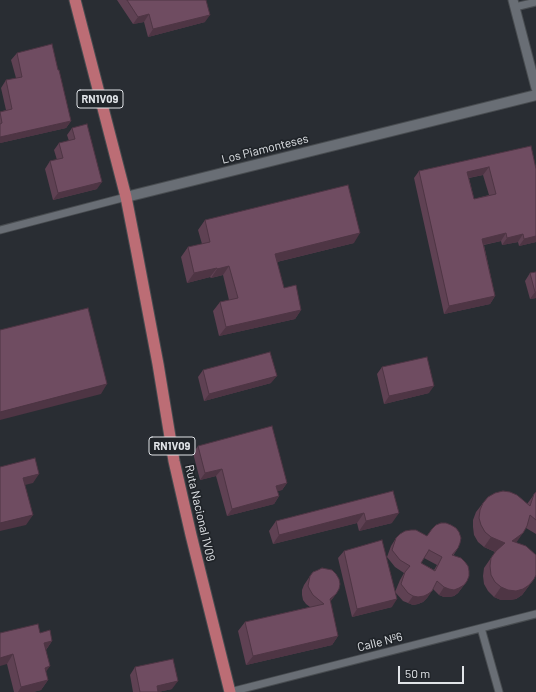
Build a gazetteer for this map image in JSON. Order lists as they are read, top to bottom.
{
  "streets": {
    "main road": ["RN1V09", "Los Piamonteses", "Ruta Nacional 1V09"],
    "street": ["Calle Nº6"]
  },
  "crossings": [
    ["RN1V09", "Los Piamonteses"],
    ["RN1V09", "Ruta Nacional 1V09"],
    ["Los Piamonteses", "Ruta Nacional 1V09"],
    ["Ruta Nacional 1V09", "Calle Nº6"]
  ],
  "scale_bar": "50 m"
}
